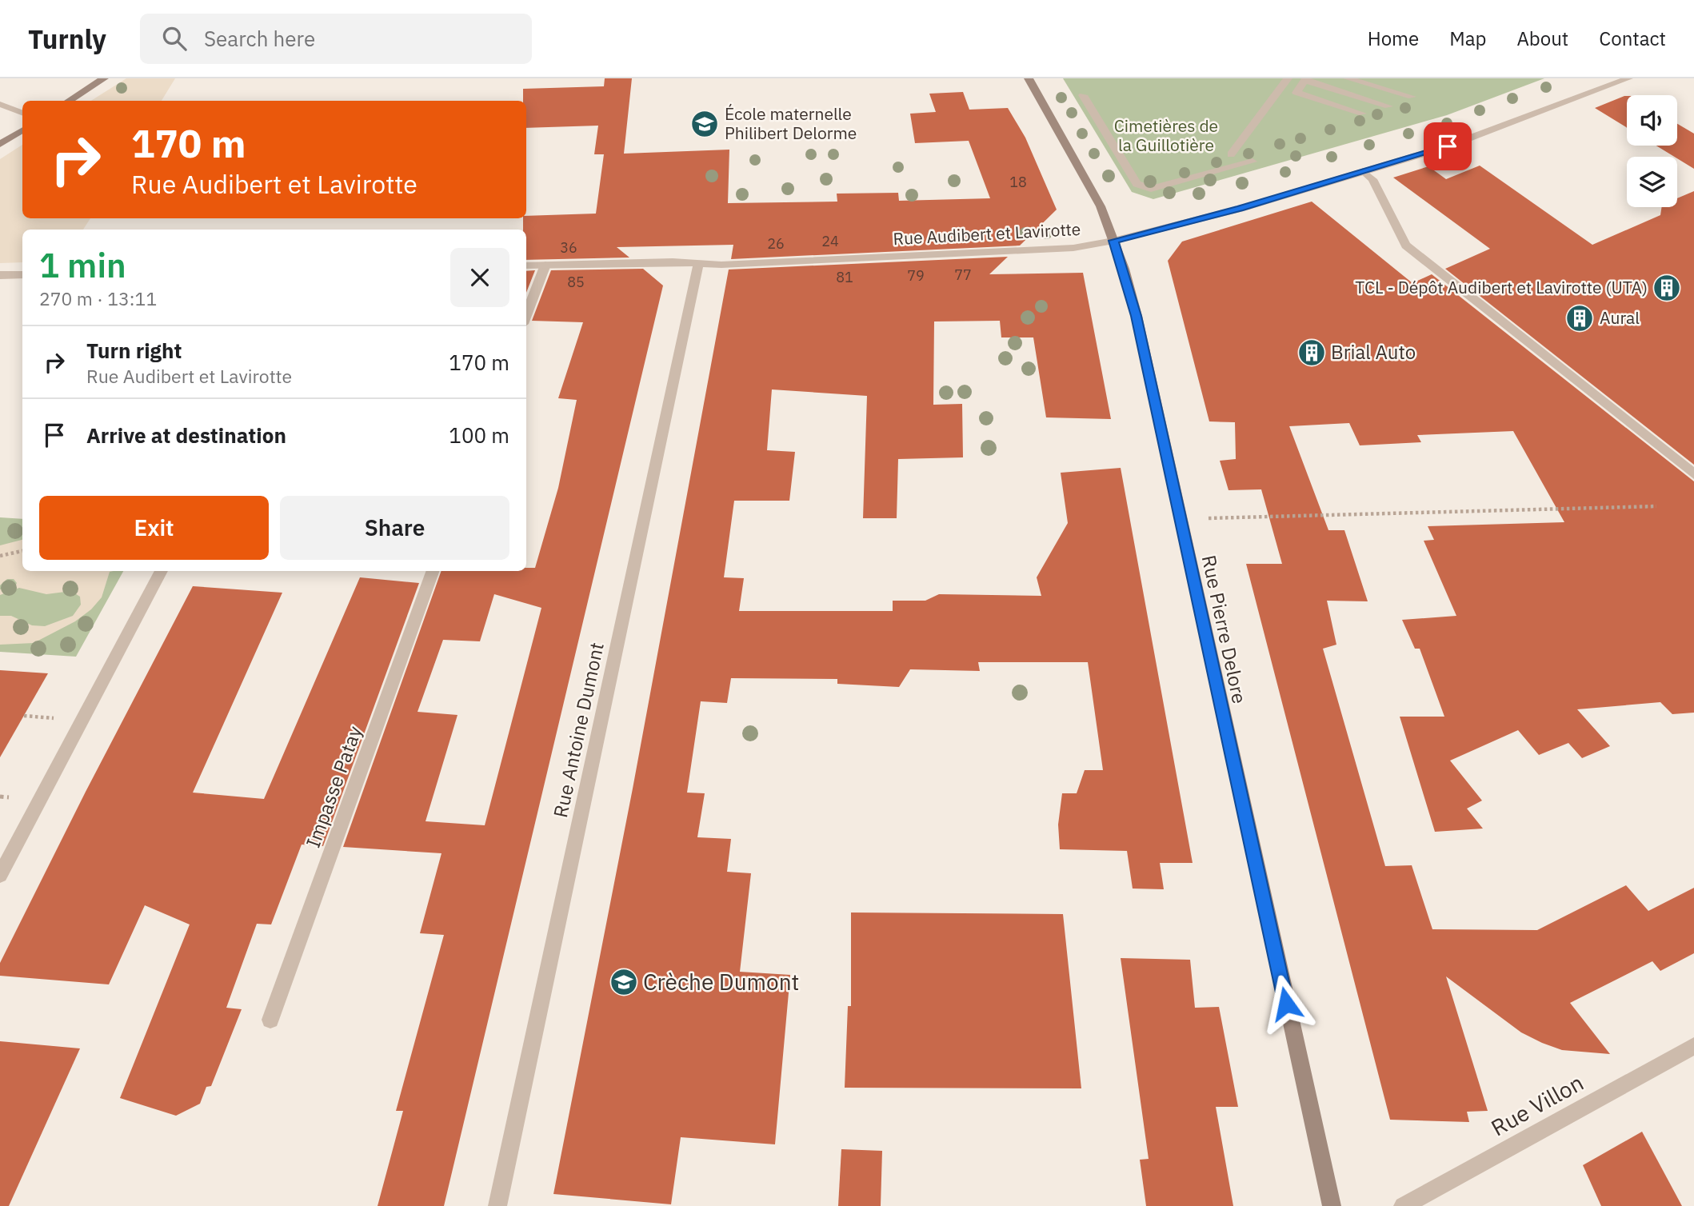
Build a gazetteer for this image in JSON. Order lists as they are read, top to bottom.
{
  "streets": {
    "street": [
      "Rue Audibert et Lavirotte",
      "Rue Pierre Delore",
      "Rue Antoine Dumont",
      "Impasse Patay",
      "Rue Villon"
    ]
  },
  "crossings": [
    ["Rue Audibert et Lavirotte", "Rue Pierre Delore"],
    ["Rue Audibert et Lavirotte", "Rue Antoine Dumont"]
  ],
  "parks": ["Cimetières de la Guillotière"],
  "places": {
    "school or university": ["École maternelle Philibert Delorme", "Crèche Dumont"],
    "building": ["TCL - Dépôt Audibert et Lavirotte (UTA)", "Aural", "Brial Auto"]
  },
  "house_numbers": [
    "18",
    "24",
    "26",
    "36",
    "77",
    "79",
    "81",
    "85"
  ],
  "page": {
    "header": "Turnly",
    "search": "Search here",
    "nav": [
      "Home",
      "Map",
      "About",
      "Contact"
    ],
    "turn": ["170 m", "Rue Audibert et Lavirotte"],
    "heading": ["1 min", "270 m · 13:11"],
    "list": [
      {
        "name": "Turn right",
        "note": "Rue Audibert et Lavirotte",
        "value": "170 m"
      },
      {
        "name": "Arrive at destination",
        "value": "100 m"
      }
    ],
    "buttons": ["Exit", "Share"]
  }
}
